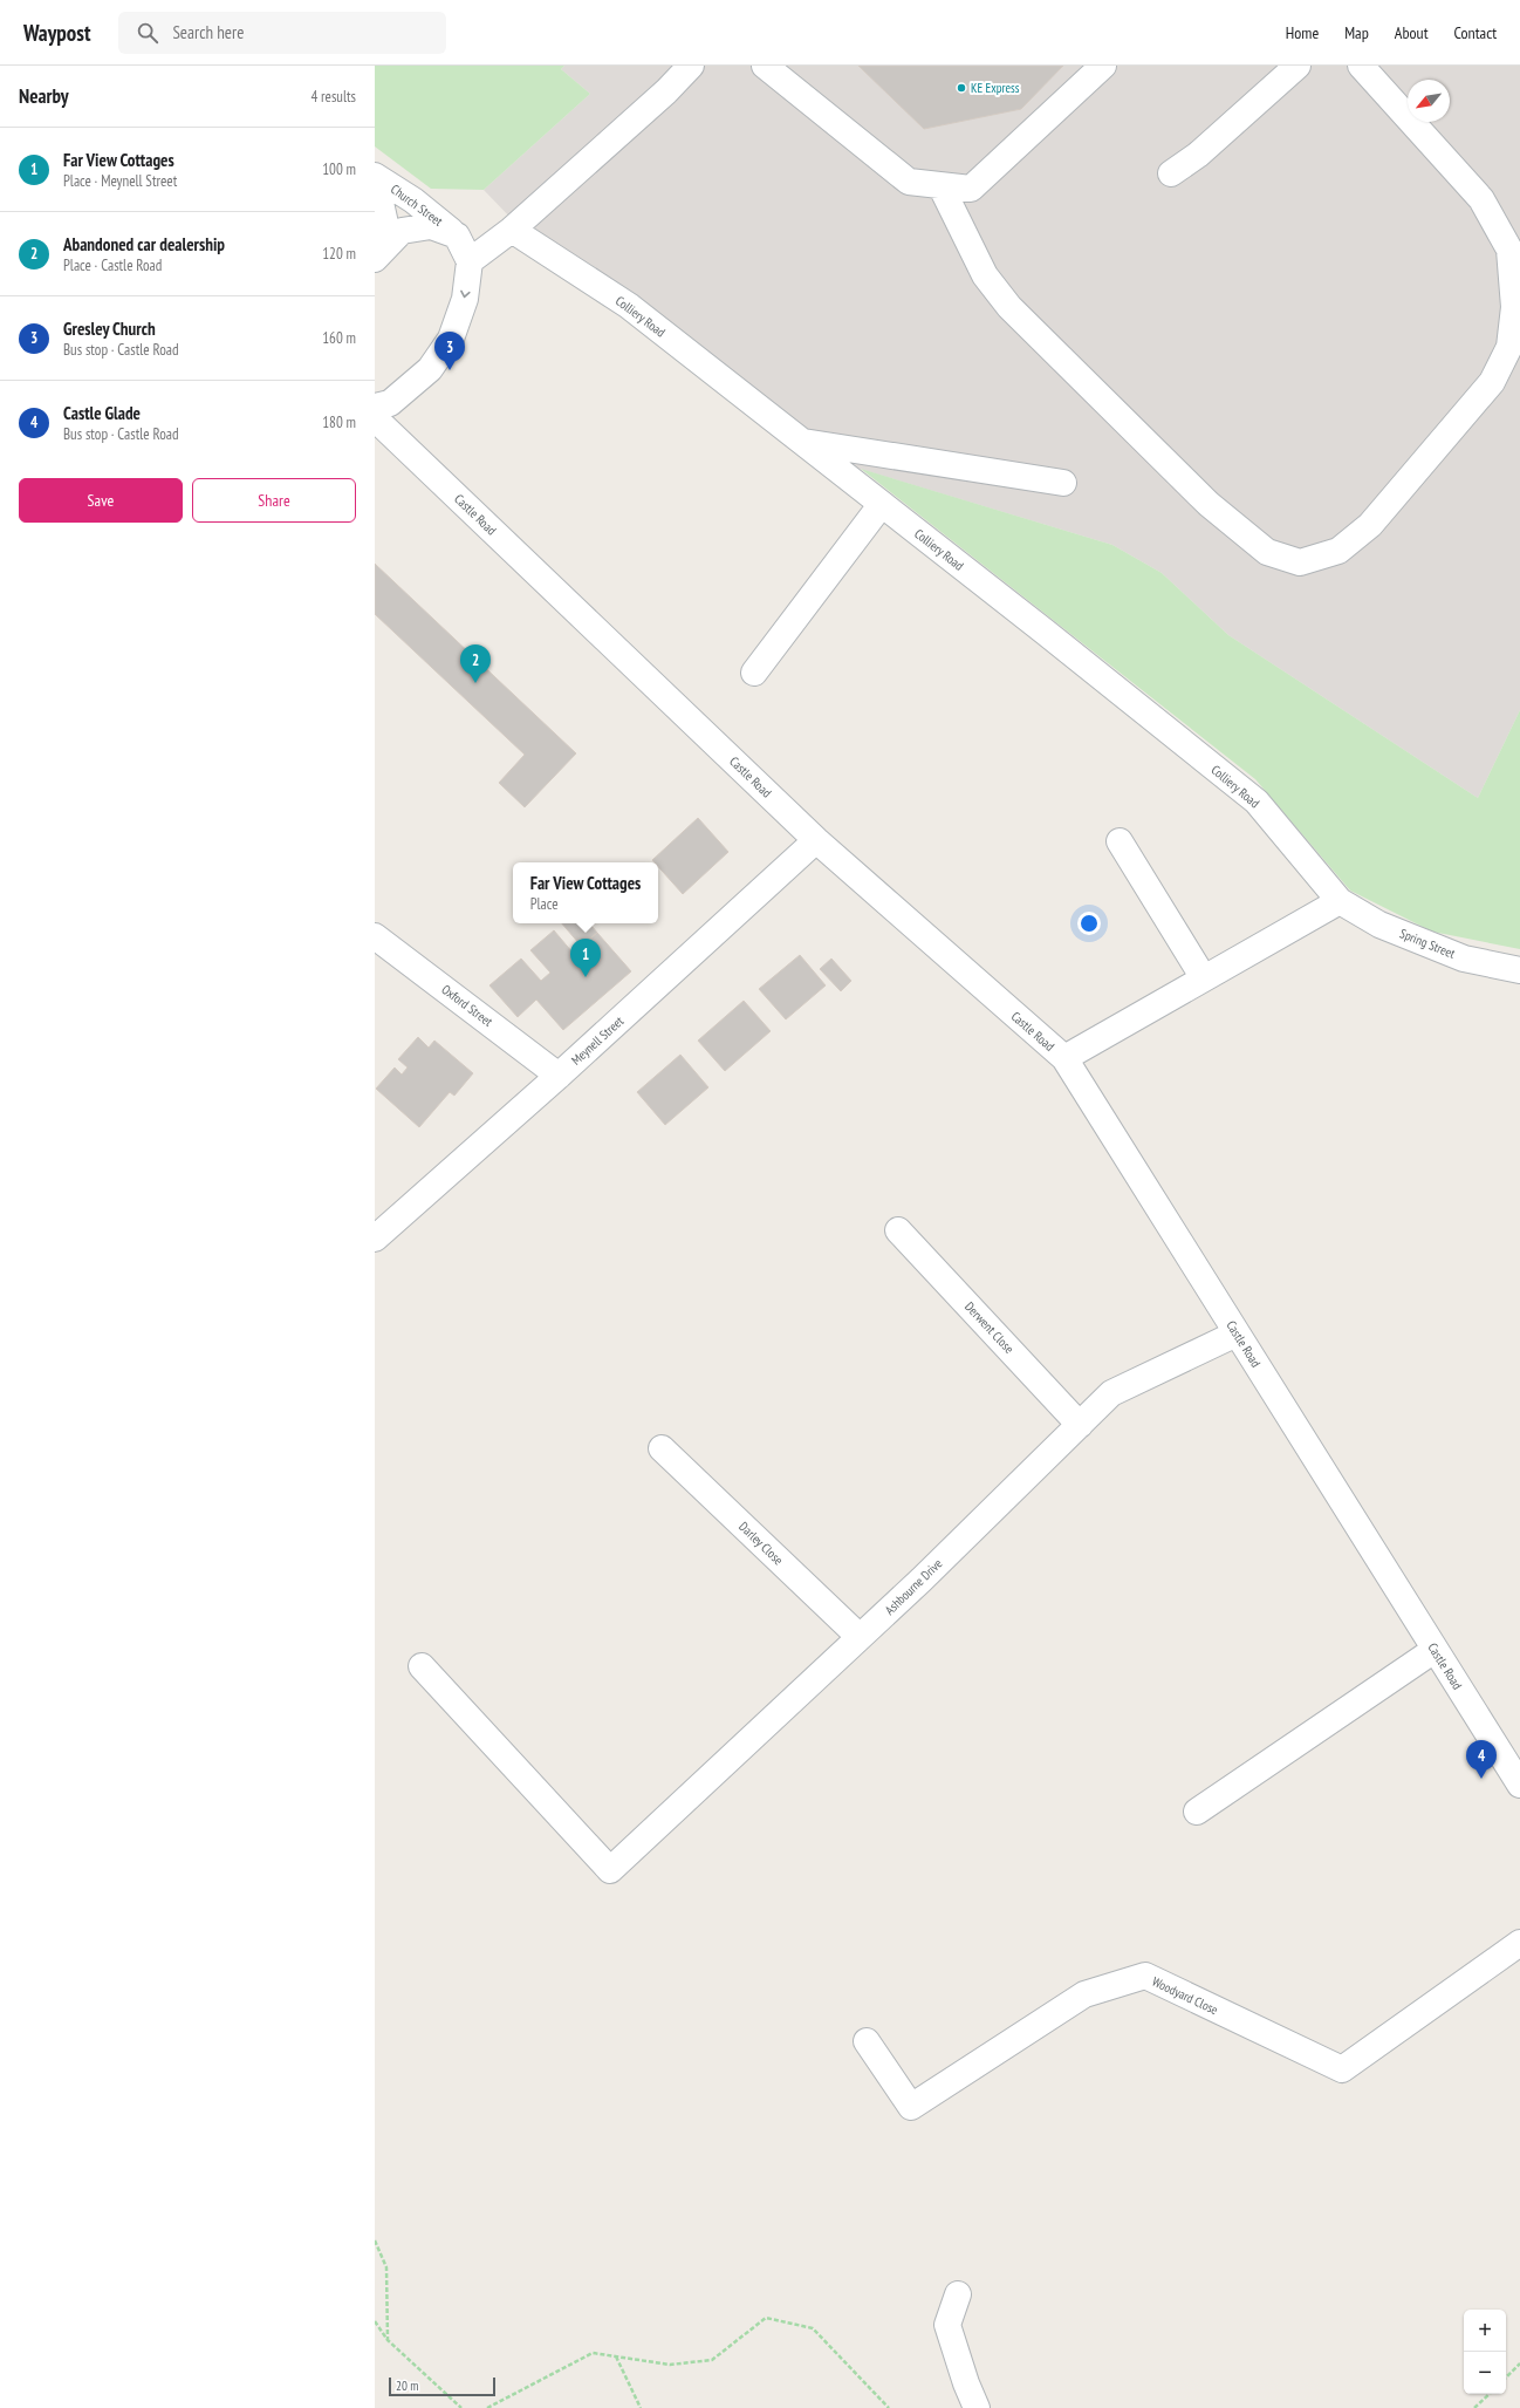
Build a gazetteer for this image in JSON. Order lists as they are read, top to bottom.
{
  "streets": {
    "street": [
      "Church Street",
      "Colliery Road",
      "Castle Road",
      "Spring Street",
      "Oxford Street",
      "Meynell Street",
      "Derwent Close",
      "Darley Close",
      "Ashbourne Drive",
      "Woodyard Close"
    ]
  },
  "crossings": [
    ["Colliery Road", "Spring Street"],
    ["Castle Road", "Meynell Street"],
    ["Castle Road", "Ashbourne Drive"],
    ["Oxford Street", "Meynell Street"],
    ["Derwent Close", "Ashbourne Drive"],
    ["Darley Close", "Ashbourne Drive"]
  ],
  "places": ["KE Express"],
  "scale_bar": "20 m",
  "north": "bottom left",
  "page": {
    "header": "Waypost",
    "search": "Search here",
    "nav": [
      "Home",
      "Map",
      "About",
      "Contact"
    ],
    "heading": ["Nearby", "4 results"],
    "list": [
      {
        "mark": "1",
        "name": "Far View Cottages",
        "note": "Place · Meynell Street",
        "value": "100 m"
      },
      {
        "mark": "2",
        "name": "Abandoned car dealership",
        "note": "Place · Castle Road",
        "value": "120 m"
      },
      {
        "mark": "3",
        "name": "Gresley Church",
        "note": "Bus stop · Castle Road",
        "value": "160 m"
      },
      {
        "mark": "4",
        "name": "Castle Glade",
        "note": "Bus stop · Castle Road",
        "value": "180 m"
      }
    ],
    "pins": [
      "3",
      "2",
      "1",
      "4"
    ],
    "buttons": ["Save", "Share"],
    "popup": ["Far View Cottages", "Place"],
    "map_buttons": ["+", "−"],
    "scale": "20 m"
  }
}
